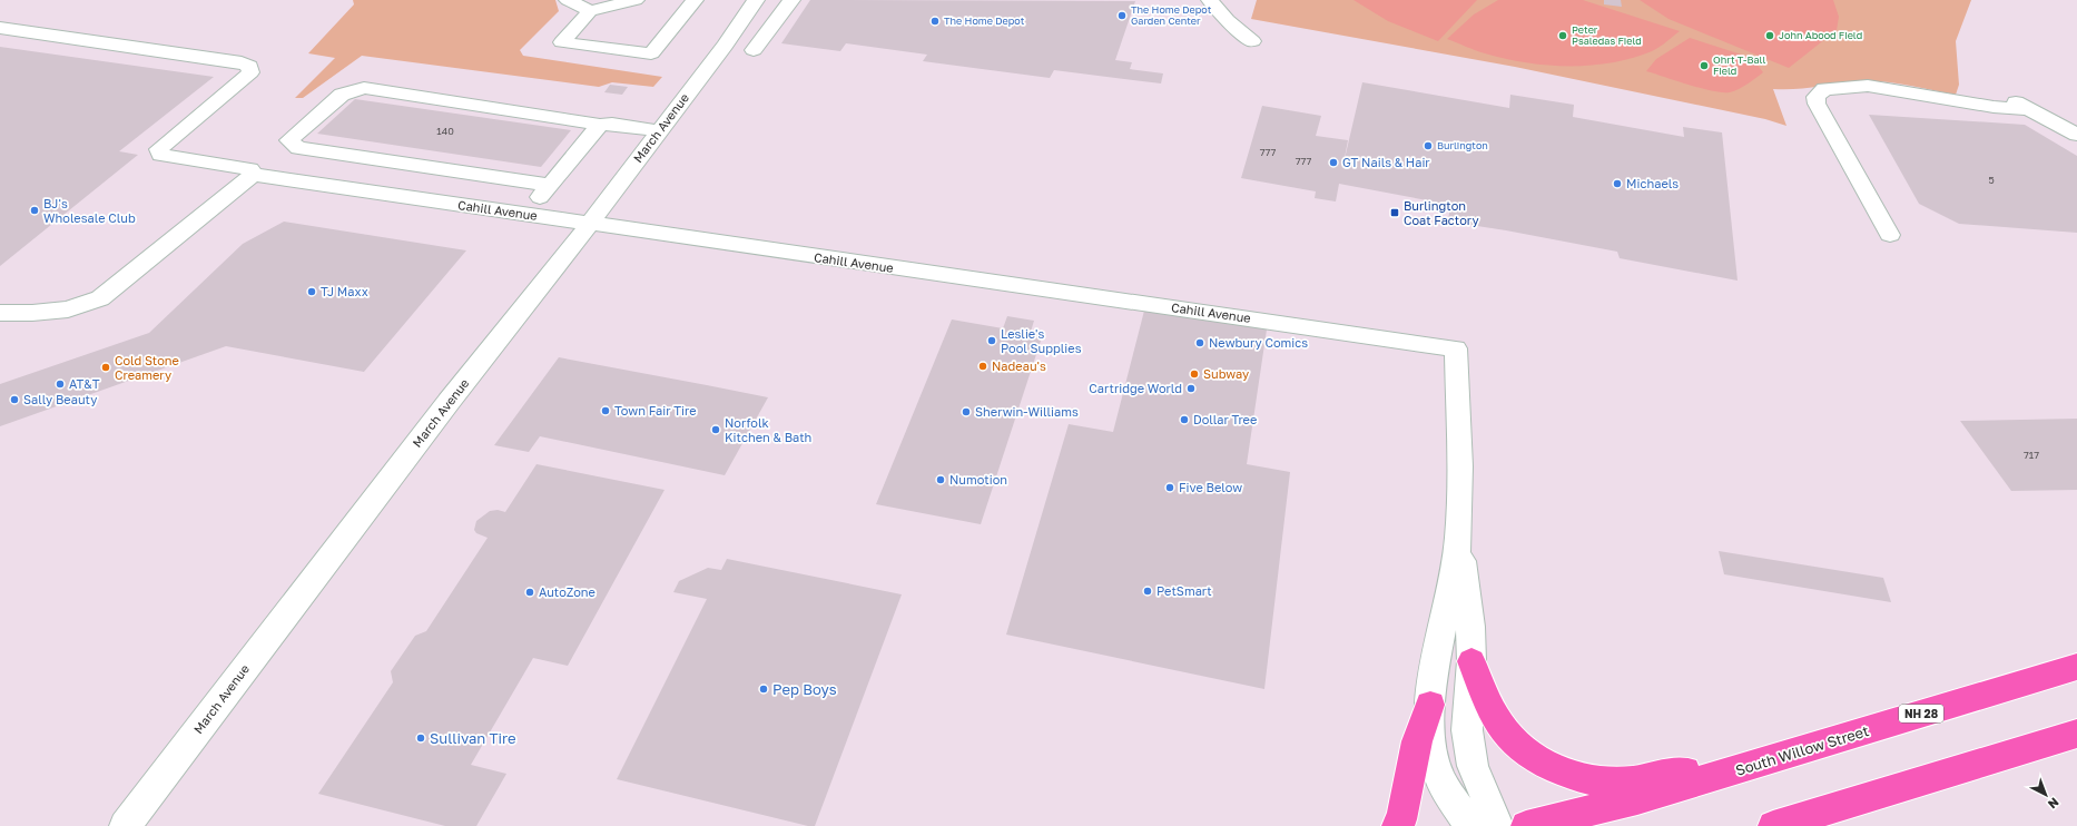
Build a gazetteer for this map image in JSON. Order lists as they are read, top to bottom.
{
  "streets": {
    "main road": ["NH 28", "South Willow Street"],
    "street": ["March Avenue", "Cahill Avenue"]
  },
  "crossings": [
    ["March Avenue", "Cahill Avenue"]
  ],
  "places": {
    "other": [
      "The Home Depot Garden Center",
      "The Home Depot",
      "Peter Psaledas Field",
      "John Abood Field",
      "Ohrt T-Ball Field",
      "Burlington",
      "GT Nails & Hair",
      "Michaels",
      "BJ's Wholesale Club",
      "TJ Maxx",
      "Leslie's Pool Supplies",
      "Newbury Comics",
      "Nadeau's",
      "Cold Stone Creamery",
      "Subway",
      "AT&T",
      "Cartridge World",
      "Sally Beauty",
      "Town Fair Tire",
      "Sherwin-Williams",
      "Dollar Tree",
      "Norfolk Kitchen & Bath",
      "Numotion",
      "Five Below",
      "PetSmart",
      "AutoZone",
      "Pep Boys",
      "Sullivan Tire"
    ],
    "transit": ["Burlington Coat Factory"]
  },
  "house_numbers": [
    "140",
    "777",
    "777",
    "5",
    "717"
  ],
  "north": "bottom right"
}
